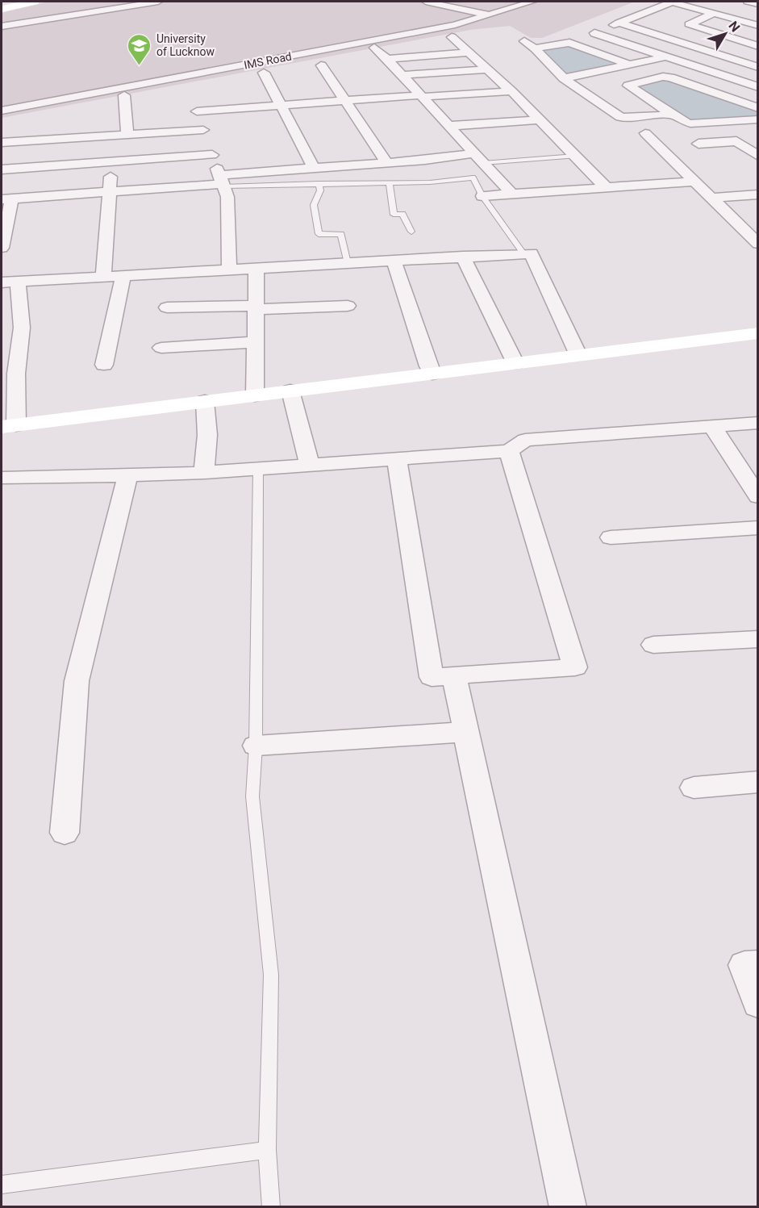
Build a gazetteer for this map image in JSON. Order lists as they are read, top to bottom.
{
  "streets": {
    "street": ["IMS Road"]
  },
  "places": {
    "school or university": ["University of Lucknow"]
  },
  "north": "top right"
}
